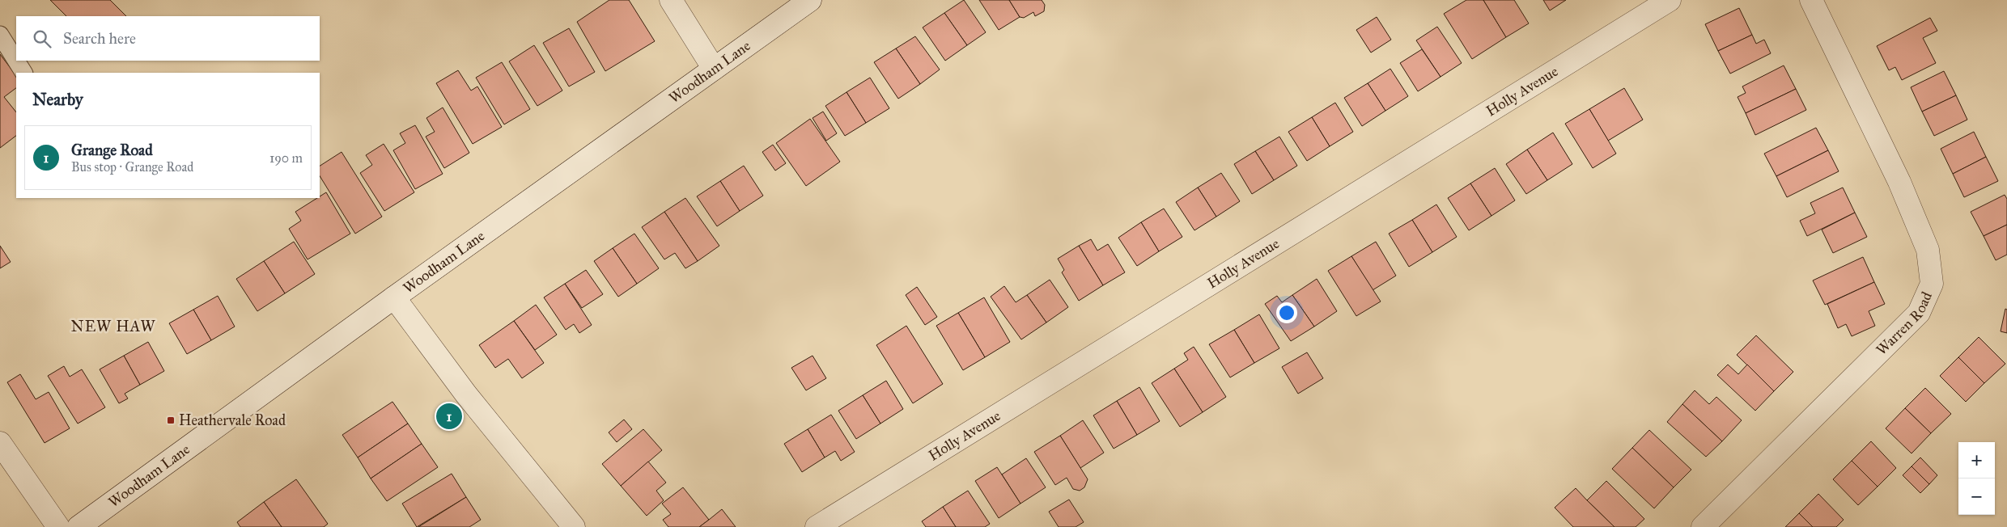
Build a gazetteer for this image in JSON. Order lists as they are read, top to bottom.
{
  "streets": {
    "street": ["Woodham Lane", "Holly Avenue", "Warren Road"]
  },
  "districts": ["NEW HAW"],
  "places": {
    "transit": ["Heathervale Road"]
  },
  "page": {
    "search": "Search here",
    "heading": "Nearby",
    "list": [
      {
        "mark": "1",
        "name": "Grange Road",
        "note": "Bus stop · Grange Road",
        "value": "190 m"
      }
    ],
    "pins": "1",
    "map_buttons": ["+", "−"]
  }
}
